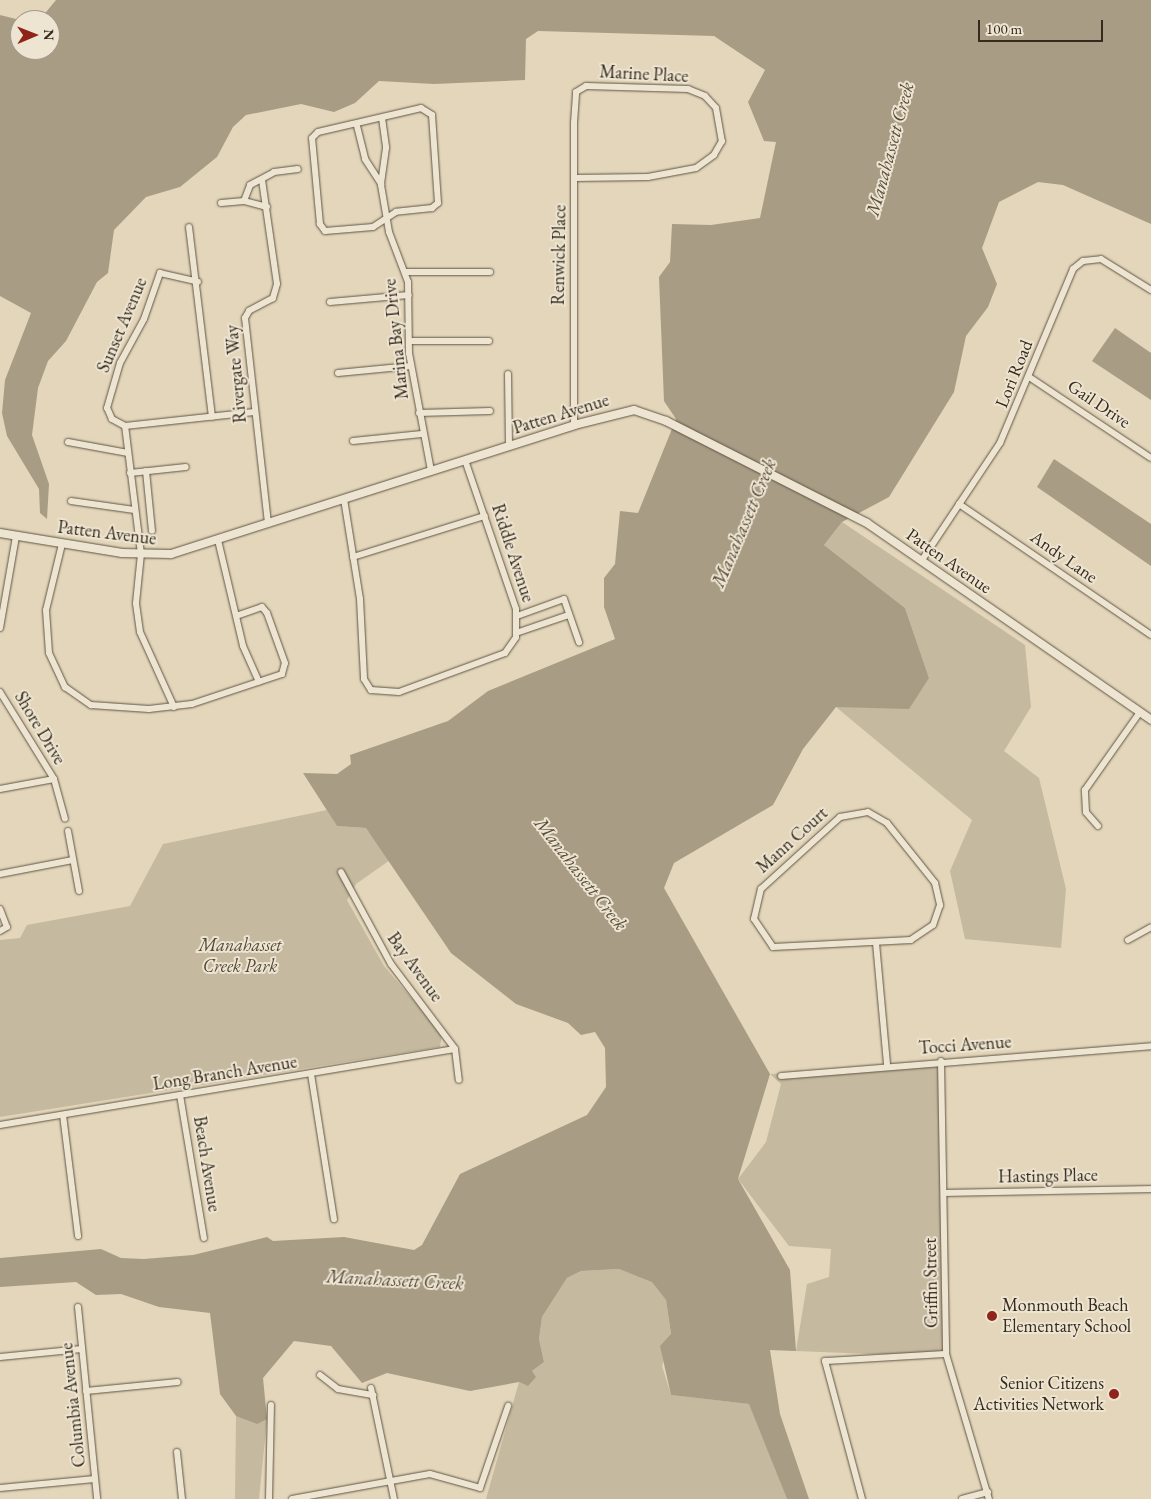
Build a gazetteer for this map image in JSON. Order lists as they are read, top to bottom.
{
  "streets": {
    "street": [
      "Marine Place",
      "Renwick Place",
      "Sunset Avenue",
      "Marina Bay Drive",
      "Rivergate Way",
      "Lori Road",
      "Gail Drive",
      "Patten Avenue",
      "Riddle Avenue",
      "Andy Lane",
      "Shore Drive",
      "Mann Court",
      "Bay Avenue",
      "Tocci Avenue",
      "Long Branch Avenue",
      "Beach Avenue",
      "Hastings Place",
      "Griffin Street",
      "Columbia Avenue"
    ]
  },
  "crossings": [
    ["Marine Place", "Renwick Place"],
    ["Renwick Place", "Patten Avenue"],
    ["Marina Bay Drive", "Patten Avenue"],
    ["Rivergate Way", "Patten Avenue"],
    ["Lori Road", "Gail Drive"],
    ["Lori Road", "Patten Avenue"],
    ["Lori Road", "Andy Lane"],
    ["Patten Avenue", "Riddle Avenue"],
    ["Bay Avenue", "Long Branch Avenue"],
    ["Tocci Avenue", "Griffin Street"],
    ["Long Branch Avenue", "Beach Avenue"],
    ["Hastings Place", "Griffin Street"]
  ],
  "water": ["Manahassett Creek"],
  "parks": ["Manahasset Creek Park"],
  "places": ["Monmouth Beach Elementary School", "Senior Citizens Activities Network"],
  "scale_bar": "100 m",
  "north": "right"
}
